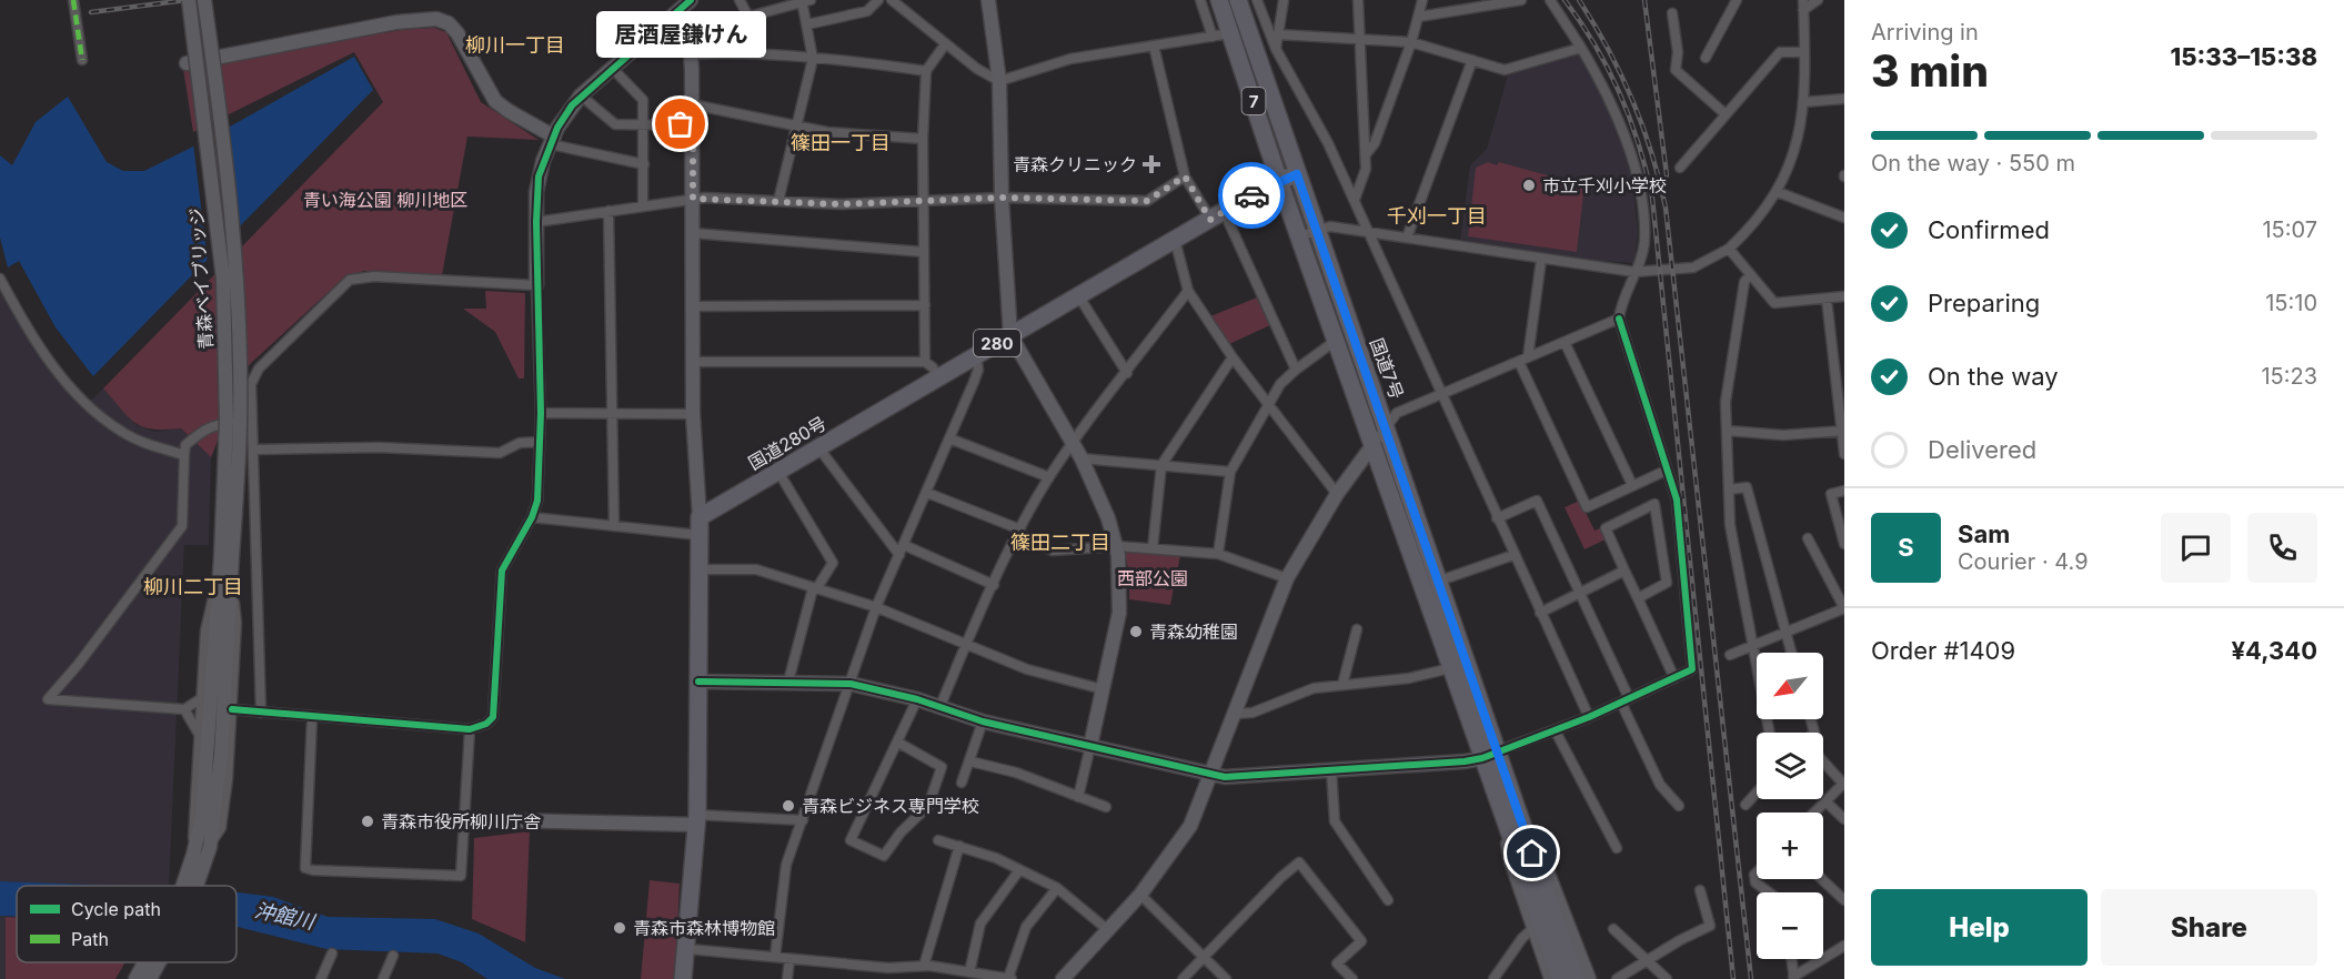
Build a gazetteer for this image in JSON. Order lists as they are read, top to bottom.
{
  "streets": {
    "highway": [
      "7",
      "280",
      "国道7号",
      "国道280号"
    ],
    "street": ["青森ベイブリッジ"]
  },
  "crossings": [
    ["7", "国道7号"],
    ["国道7号", "国道280号"]
  ],
  "districts": [
    "柳川一丁目",
    "篠田一丁目",
    "千刈一丁目",
    "篠田二丁目",
    "柳川二丁目"
  ],
  "water": ["沖館川"],
  "parks": ["青い海公園 柳川地区", "西部公園"],
  "places": {
    "other": [
      "居酒屋鎌けん",
      "市立千刈小学校",
      "青森幼稚園",
      "青森ビジネス専門学校",
      "青森市役所柳川庁舎",
      "青森市森林博物館"
    ],
    "health": ["青森クリニック"]
  },
  "legend": ["Cycle path", "Path"],
  "north": "bottom left",
  "page": {
    "heading": ["3 min", "Arriving in", "15:33–15:38"],
    "panel": [
      "Sam",
      "Courier · 4.9",
      "Order #1409",
      "¥4,340"
    ],
    "bubble": "居酒屋鎌けん",
    "bar": "On the way · 550 m",
    "list": [
      ["Confirmed", "15:07"],
      ["Preparing", "15:10"],
      ["On the way", "15:23"],
      "Delivered"
    ],
    "round": "S",
    "map_buttons": ["+", "−"],
    "buttons": ["Help", "Share"]
  }
}
